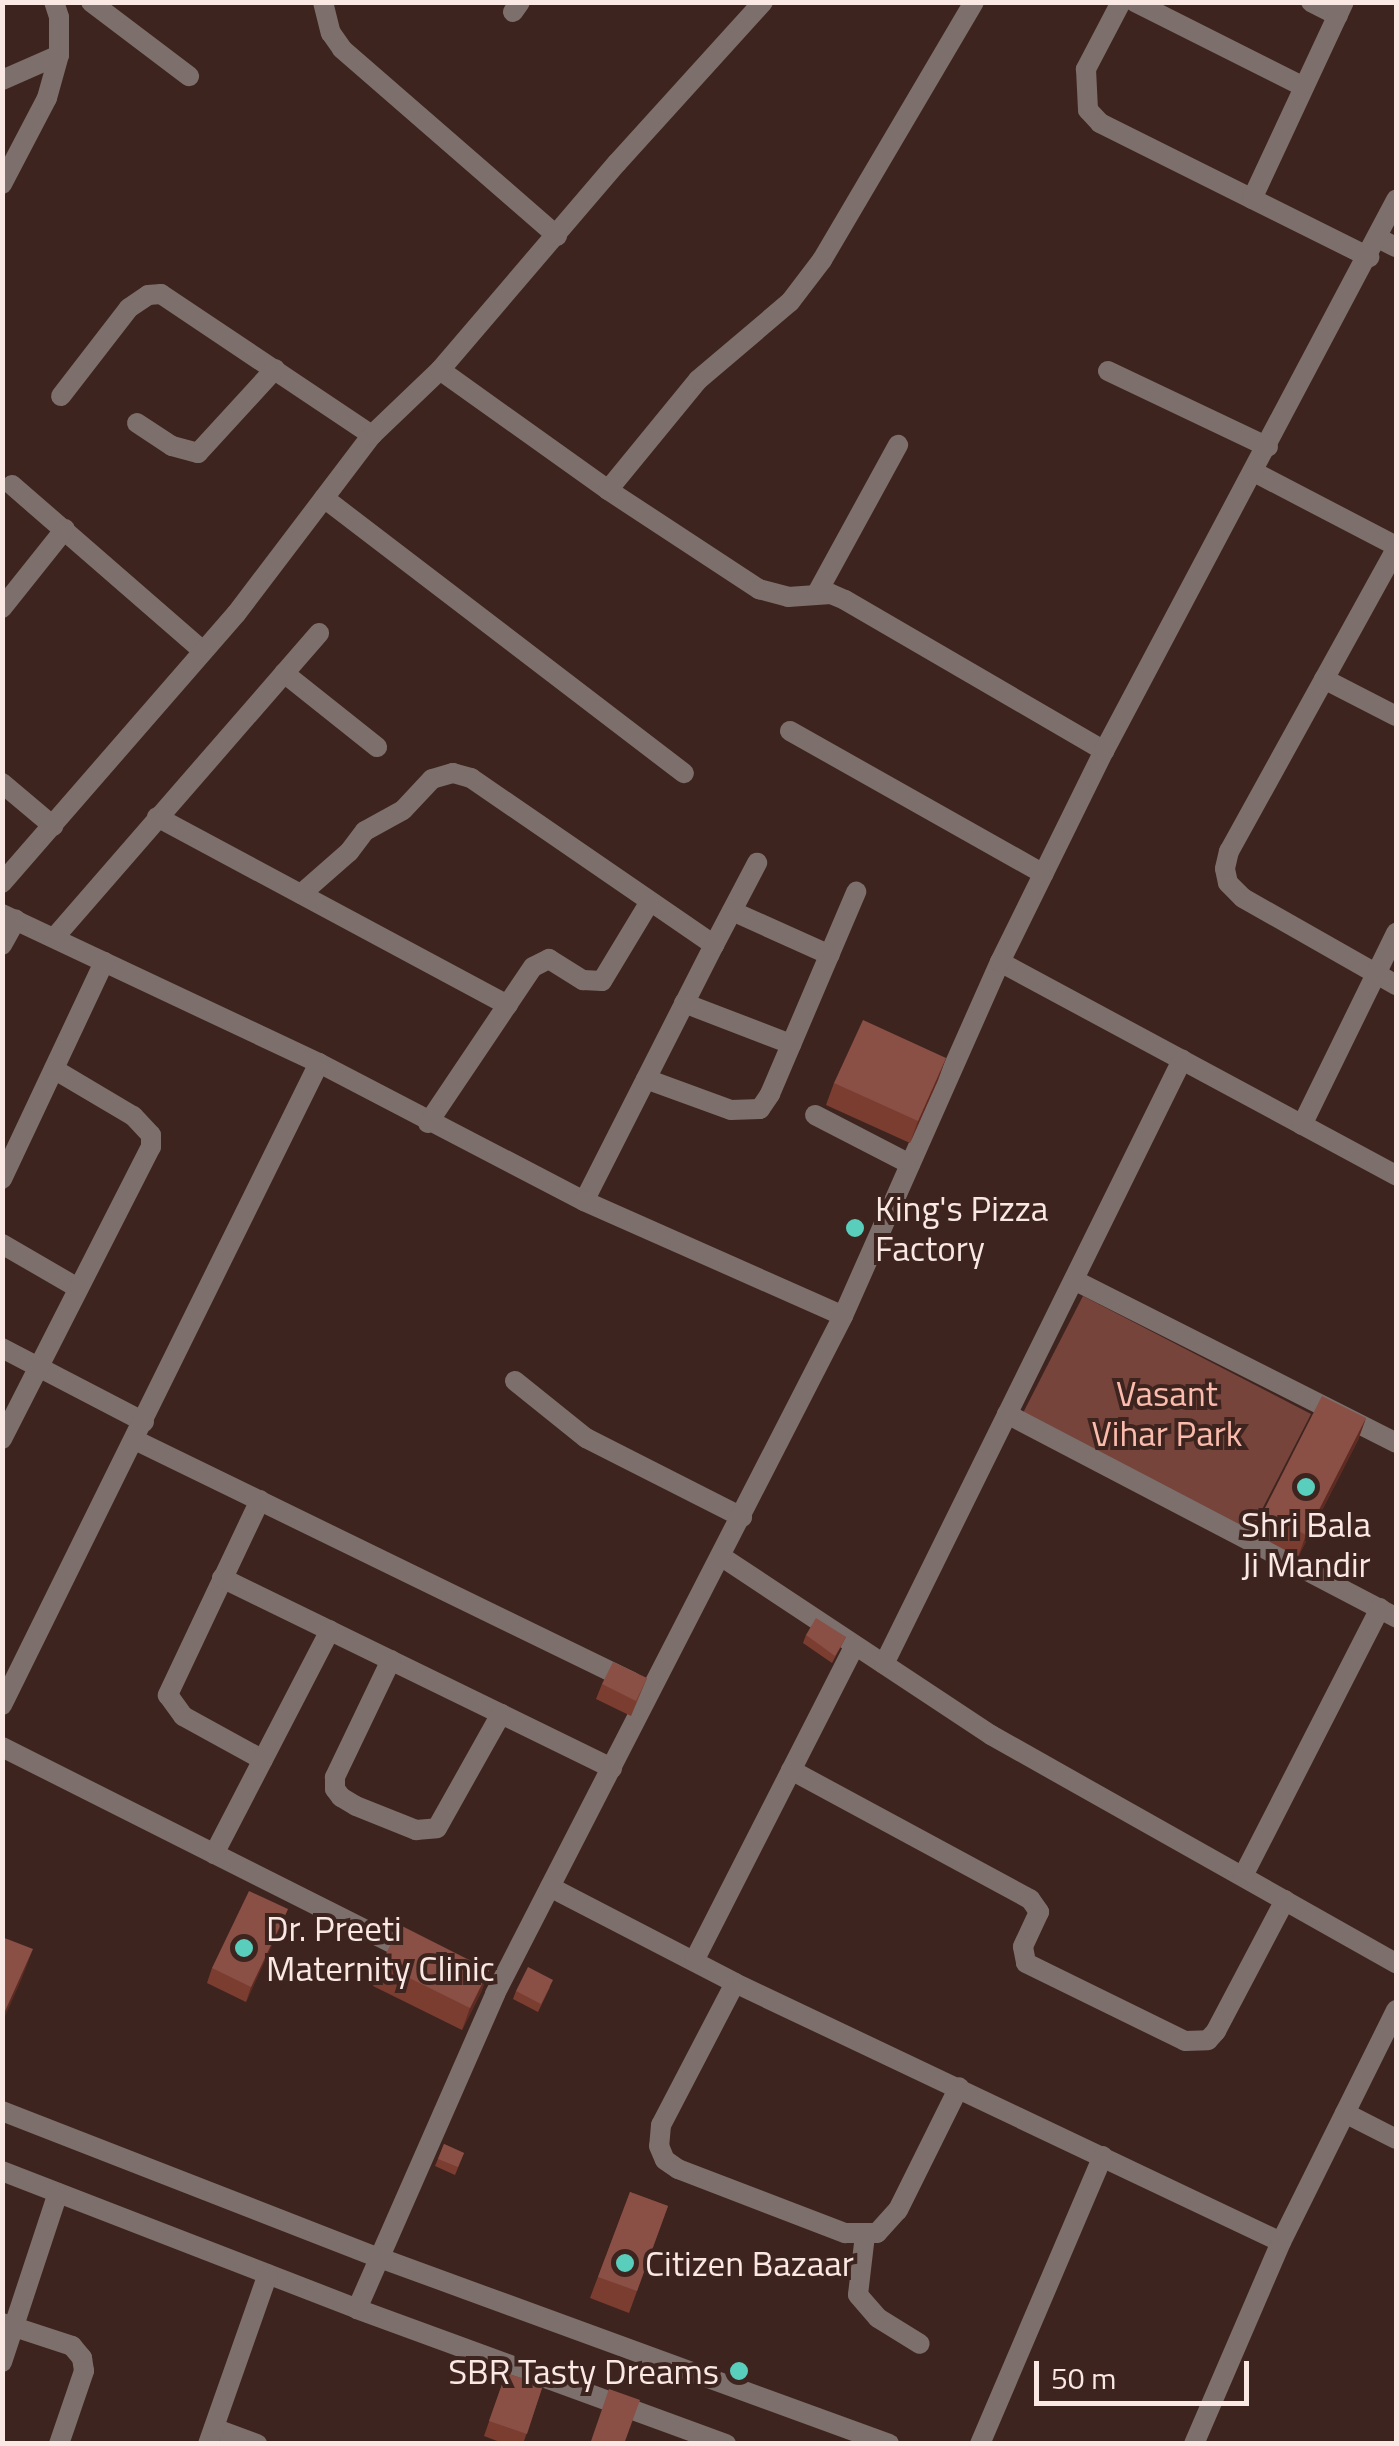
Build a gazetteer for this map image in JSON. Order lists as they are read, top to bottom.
{
  "parks": ["Vasant Vihar Park"],
  "places": [
    "King's Pizza Factory",
    "Shri Bala Ji Mandir",
    "Dr. Preeti Maternity Clinic",
    "Citizen Bazaar",
    "SBR Tasty Dreams"
  ],
  "scale_bar": "50 m"
}
